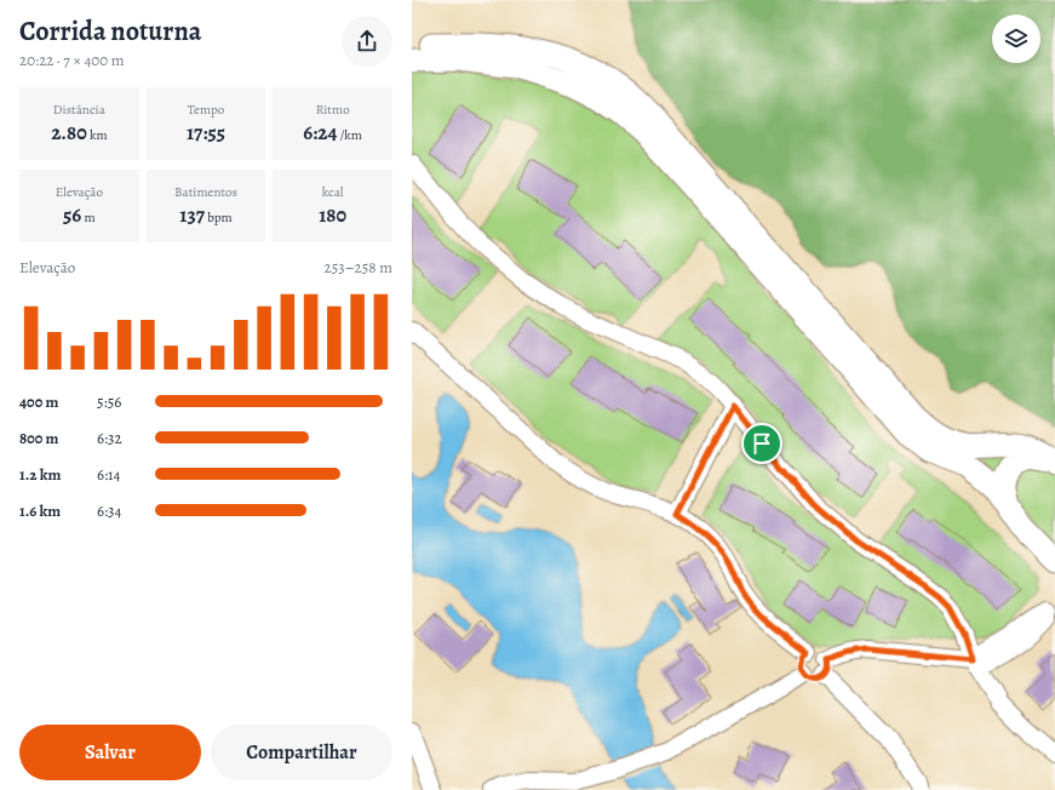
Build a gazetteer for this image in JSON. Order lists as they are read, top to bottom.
{
  "page": {
    "heading": ["Corrida noturna", "20:22 · 7 × 400 m"],
    "stats": [
      ["Distância", "2.80 km"],
      ["Tempo", "17:55"],
      ["Ritmo", "6:24 /km"],
      ["Elevação", "56 m"],
      ["Batimentos", "137 bpm"],
      ["kcal", "180"]
    ],
    "chart": ["Elevação", "253–258 m"],
    "list": [
      {
        "name": "400 m",
        "note": "5:56"
      },
      {
        "name": "800 m",
        "note": "6:32"
      },
      {
        "name": "1.2 km",
        "note": "6:14"
      },
      {
        "name": "1.6 km",
        "note": "6:34"
      }
    ],
    "buttons": ["Salvar", "Compartilhar"]
  }
}
